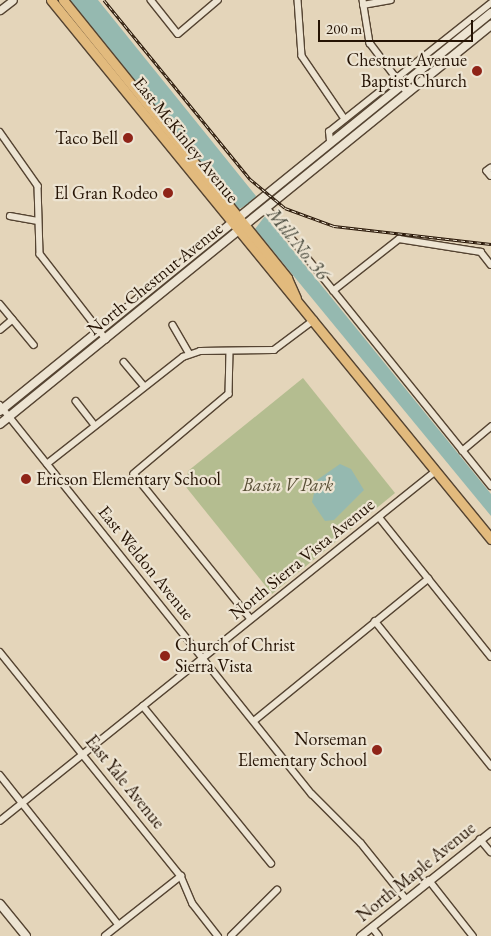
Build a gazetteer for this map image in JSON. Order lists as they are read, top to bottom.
{
  "streets": {
    "main road": ["East McKinley Avenue", "North Chestnut Avenue"],
    "street": [
      "North Sierra Vista Avenue",
      "East Weldon Avenue",
      "East Yale Avenue",
      "North Maple Avenue"
    ]
  },
  "crossings": [
    ["East McKinley Avenue", "North Chestnut Avenue"],
    ["East McKinley Avenue", "North Sierra Vista Avenue"],
    ["North Chestnut Avenue", "East Weldon Avenue"],
    ["North Sierra Vista Avenue", "East Weldon Avenue"],
    ["North Sierra Vista Avenue", "East Yale Avenue"],
    ["East Weldon Avenue", "North Maple Avenue"]
  ],
  "water": ["Mill No. 36"],
  "parks": ["Basin V Park"],
  "places": [
    "Chestnut Avenue Baptist Church",
    "Taco Bell",
    "El Gran Rodeo",
    "Ericson Elementary School",
    "Church of Christ Sierra Vista",
    "Norseman Elementary School"
  ],
  "scale_bar": "200 m"
}
